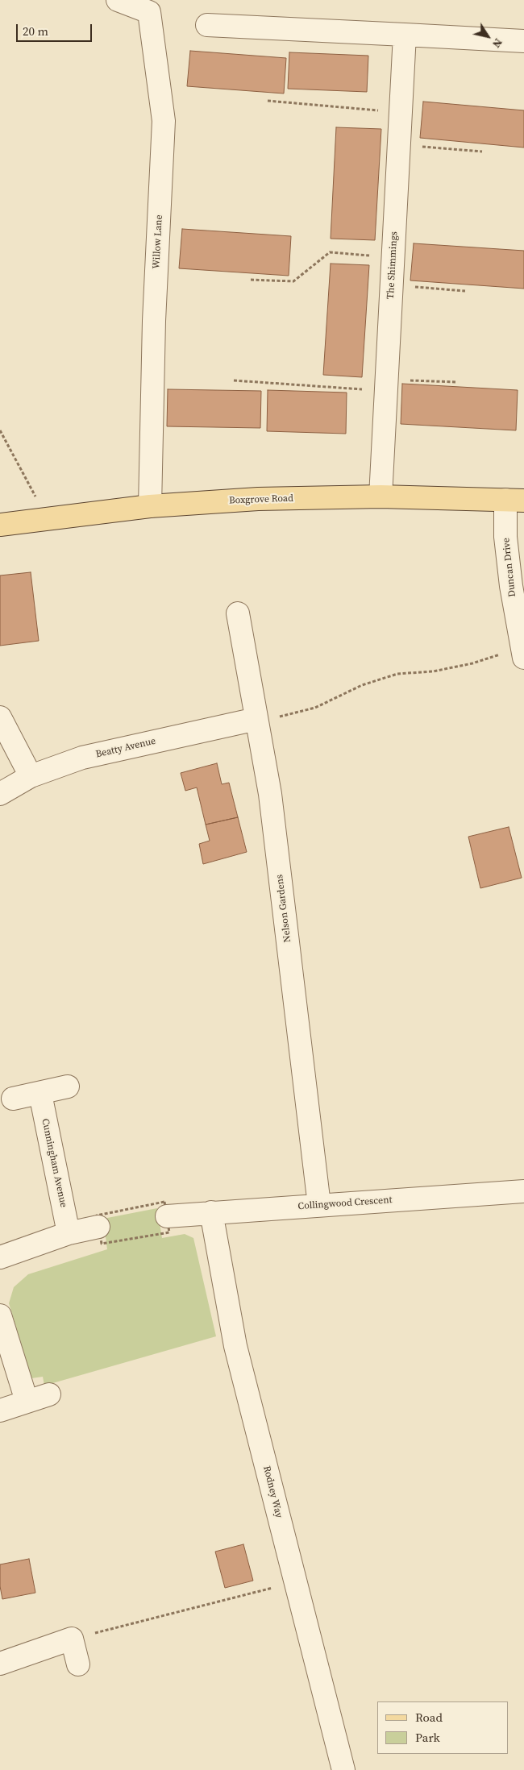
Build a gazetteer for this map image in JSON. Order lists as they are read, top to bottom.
{
  "streets": {
    "main road": ["Boxgrove Road"],
    "street": [
      "Willow Lane",
      "The Shimmings",
      "Duncan Drive",
      "Beatty Avenue",
      "Nelson Gardens",
      "Cunningham Avenue",
      "Collingwood Crescent",
      "Rodney Way"
    ]
  },
  "crossings": [
    ["Willow Lane", "Boxgrove Road"],
    ["The Shimmings", "Boxgrove Road"],
    ["Boxgrove Road", "Duncan Drive"],
    ["Beatty Avenue", "Nelson Gardens"],
    ["Nelson Gardens", "Collingwood Crescent"],
    ["Collingwood Crescent", "Rodney Way"]
  ],
  "legend": ["Road", "Park"],
  "scale_bar": "20 m",
  "north": "bottom right"
}
